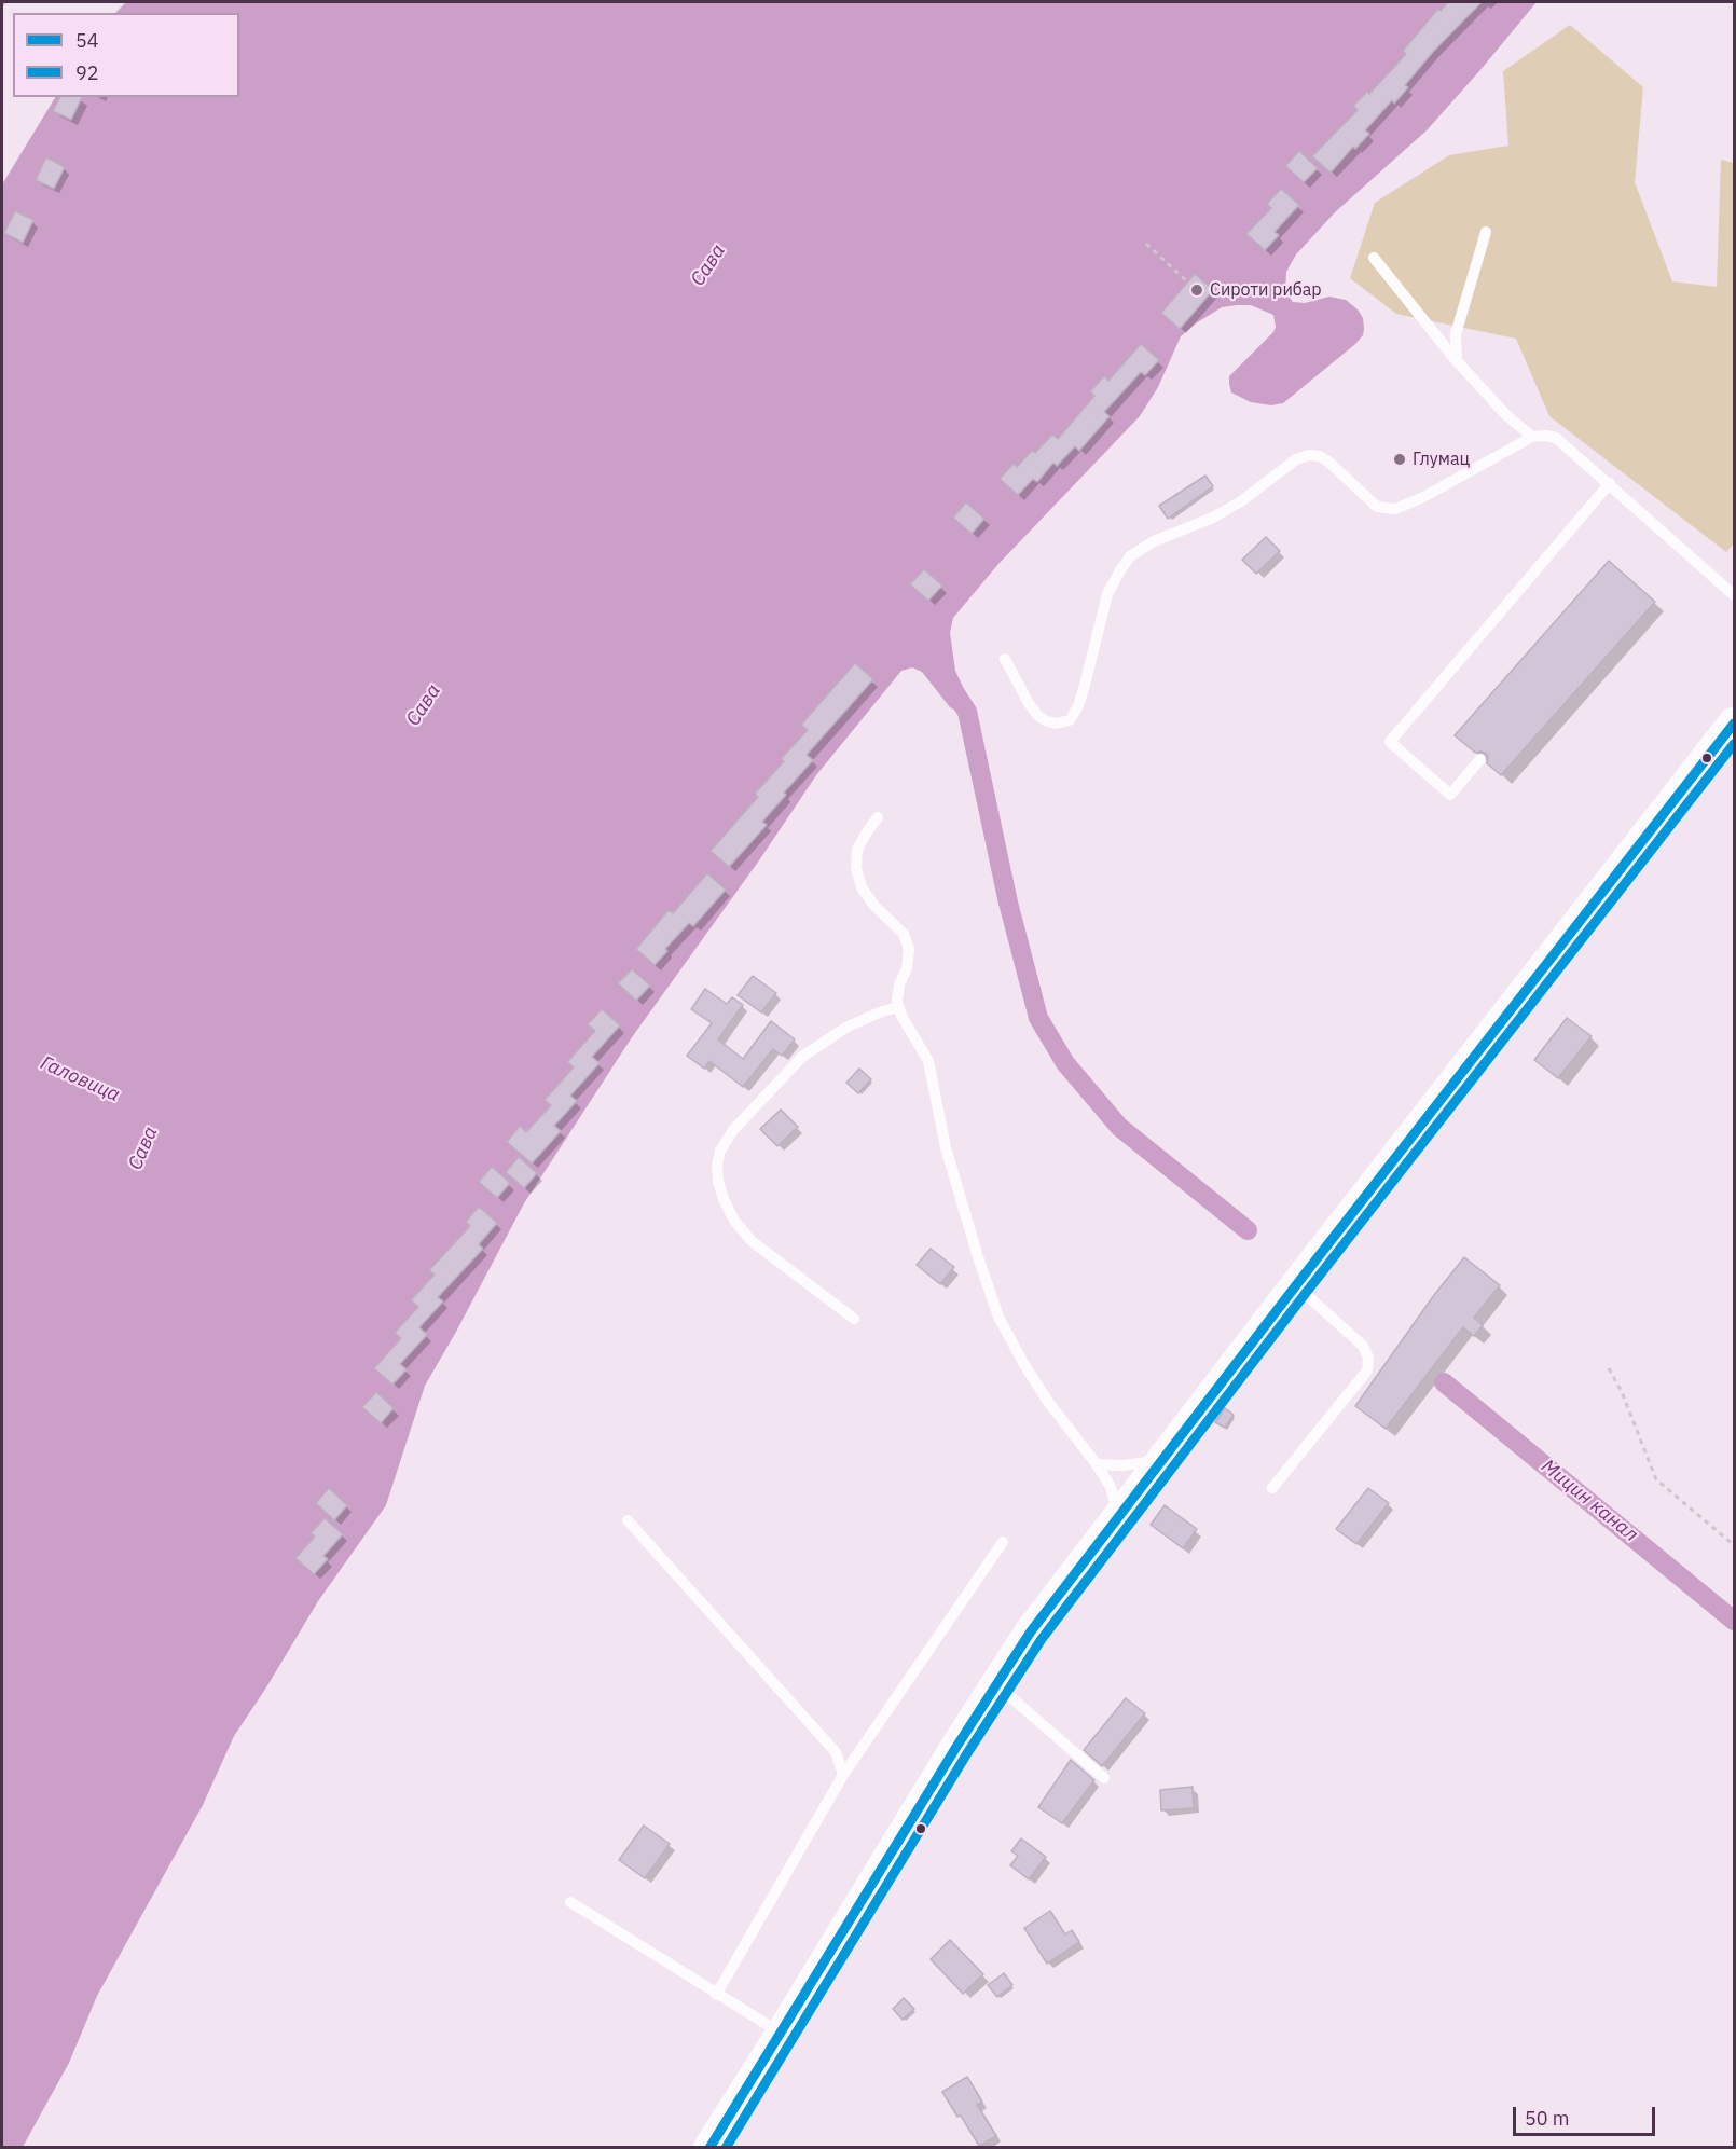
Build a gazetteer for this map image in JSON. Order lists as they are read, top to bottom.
{
  "water": ["Сава", "Галовица", "Мицин канал"],
  "places": ["Сироти рибар", "Глумац"],
  "lines": ["transit line 54", "transit line 92"],
  "legend": ["54", "92"],
  "scale_bar": "50 m"
}
